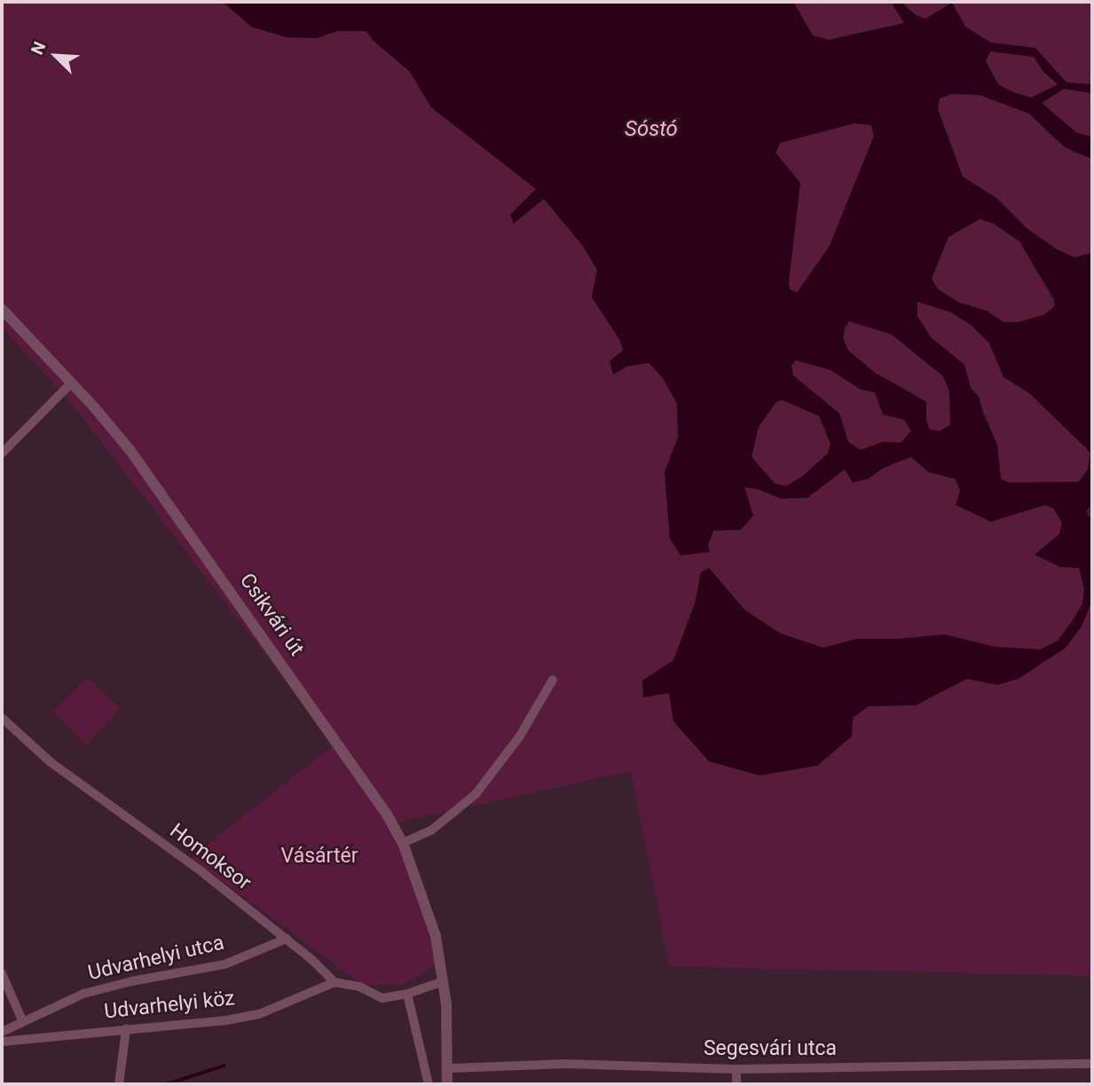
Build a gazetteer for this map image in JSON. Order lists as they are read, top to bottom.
{
  "streets": {
    "street": [
      "Csikvári út",
      "Homoksor",
      "Udvarhelyi utca",
      "Udvarhelyi köz",
      "Segesvári utca"
    ]
  },
  "crossings": [
    ["Csikvári út", "Homoksor"],
    ["Csikvári út", "Segesvári utca"],
    ["Homoksor", "Udvarhelyi utca"],
    ["Homoksor", "Udvarhelyi köz"]
  ],
  "water": ["Sóstó"],
  "parks": ["Vásártér"],
  "north": "top left"
}
